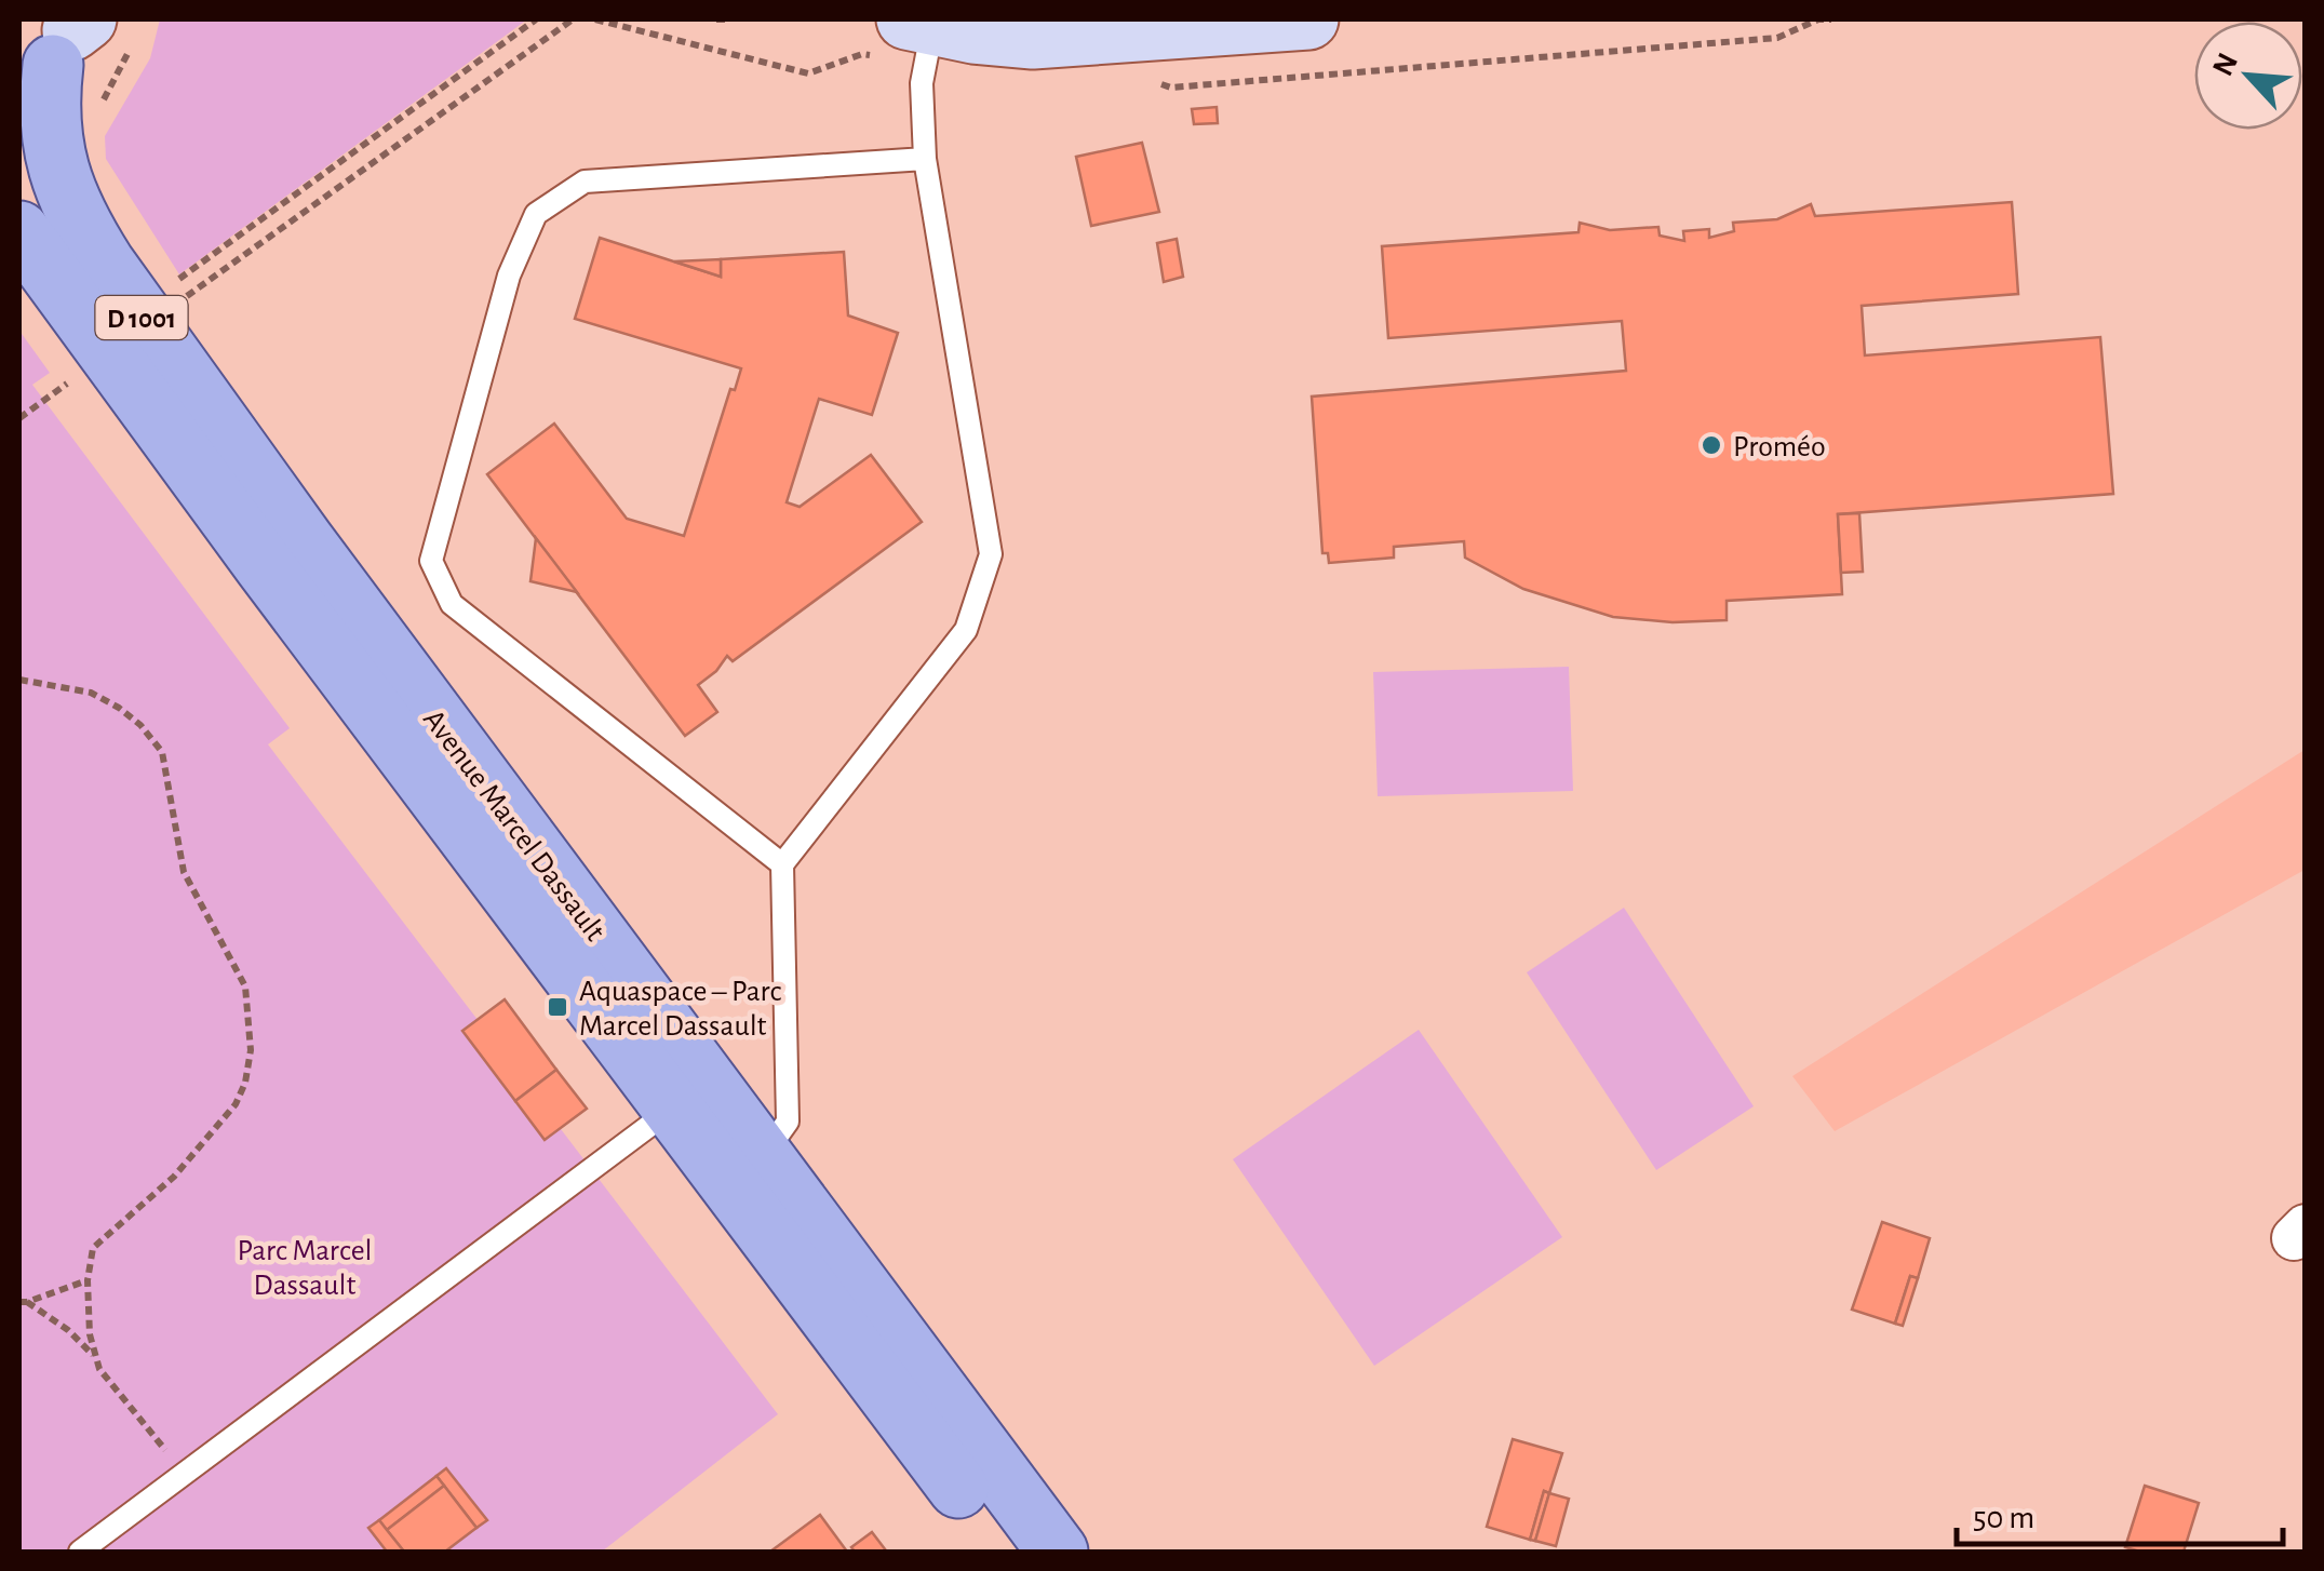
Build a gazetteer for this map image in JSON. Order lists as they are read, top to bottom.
{
  "streets": {
    "main road": ["D 1001", "Avenue Marcel Dassault"]
  },
  "parks": ["Parc Marcel Dassault"],
  "places": {
    "other": ["Proméo"],
    "transit": ["Aquaspace – Parc Marcel Dassault"]
  },
  "scale_bar": "50 m",
  "north": "top left"
}
